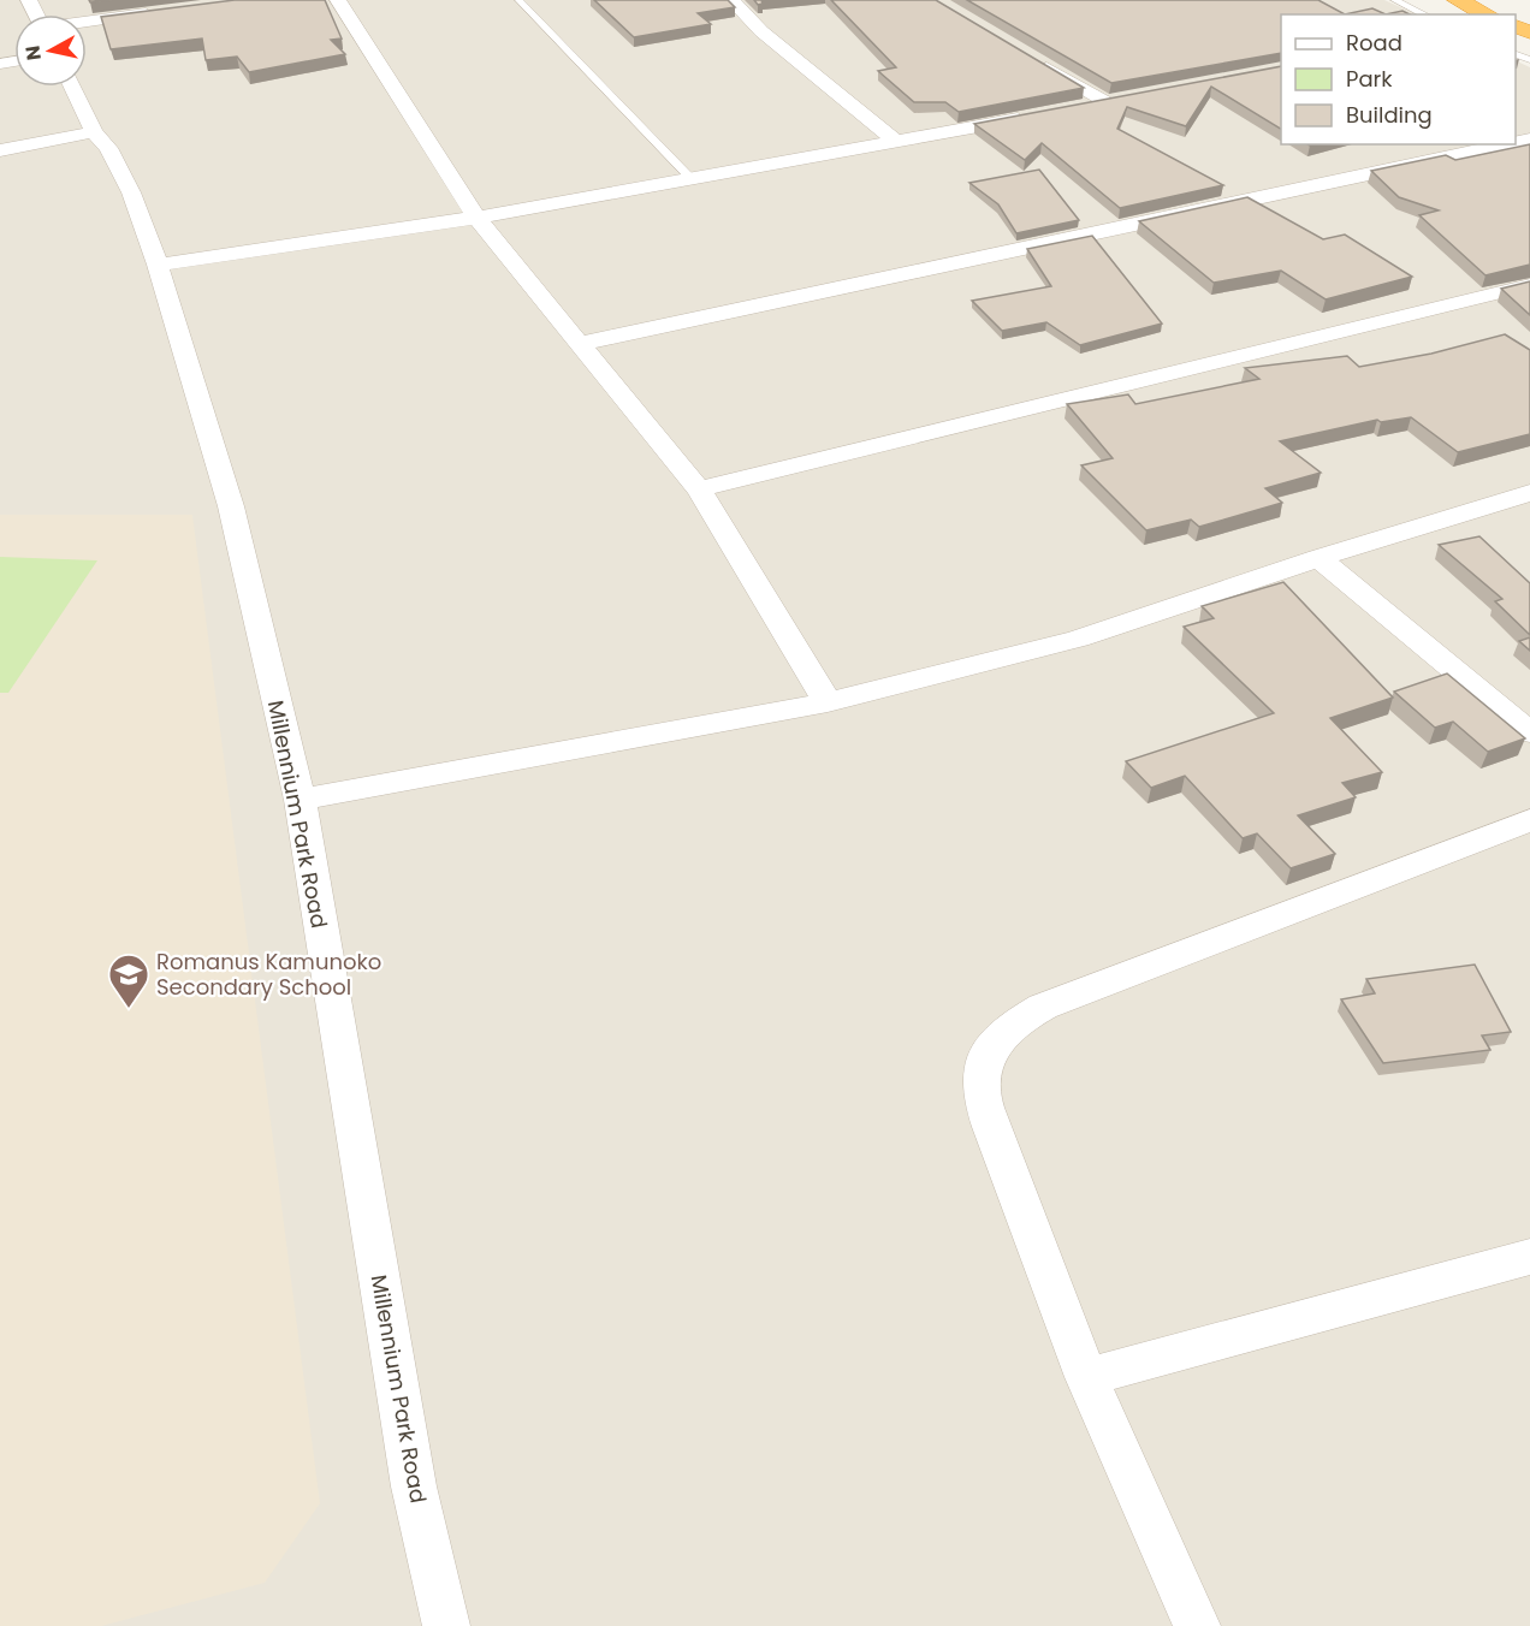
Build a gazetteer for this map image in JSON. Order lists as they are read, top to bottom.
{
  "streets": {
    "street": ["Millennium Park Road"]
  },
  "places": {
    "school or university": ["Romanus Kamunoko Secondary School"]
  },
  "legend": ["Road", "Park", "Building"],
  "north": "left"
}
